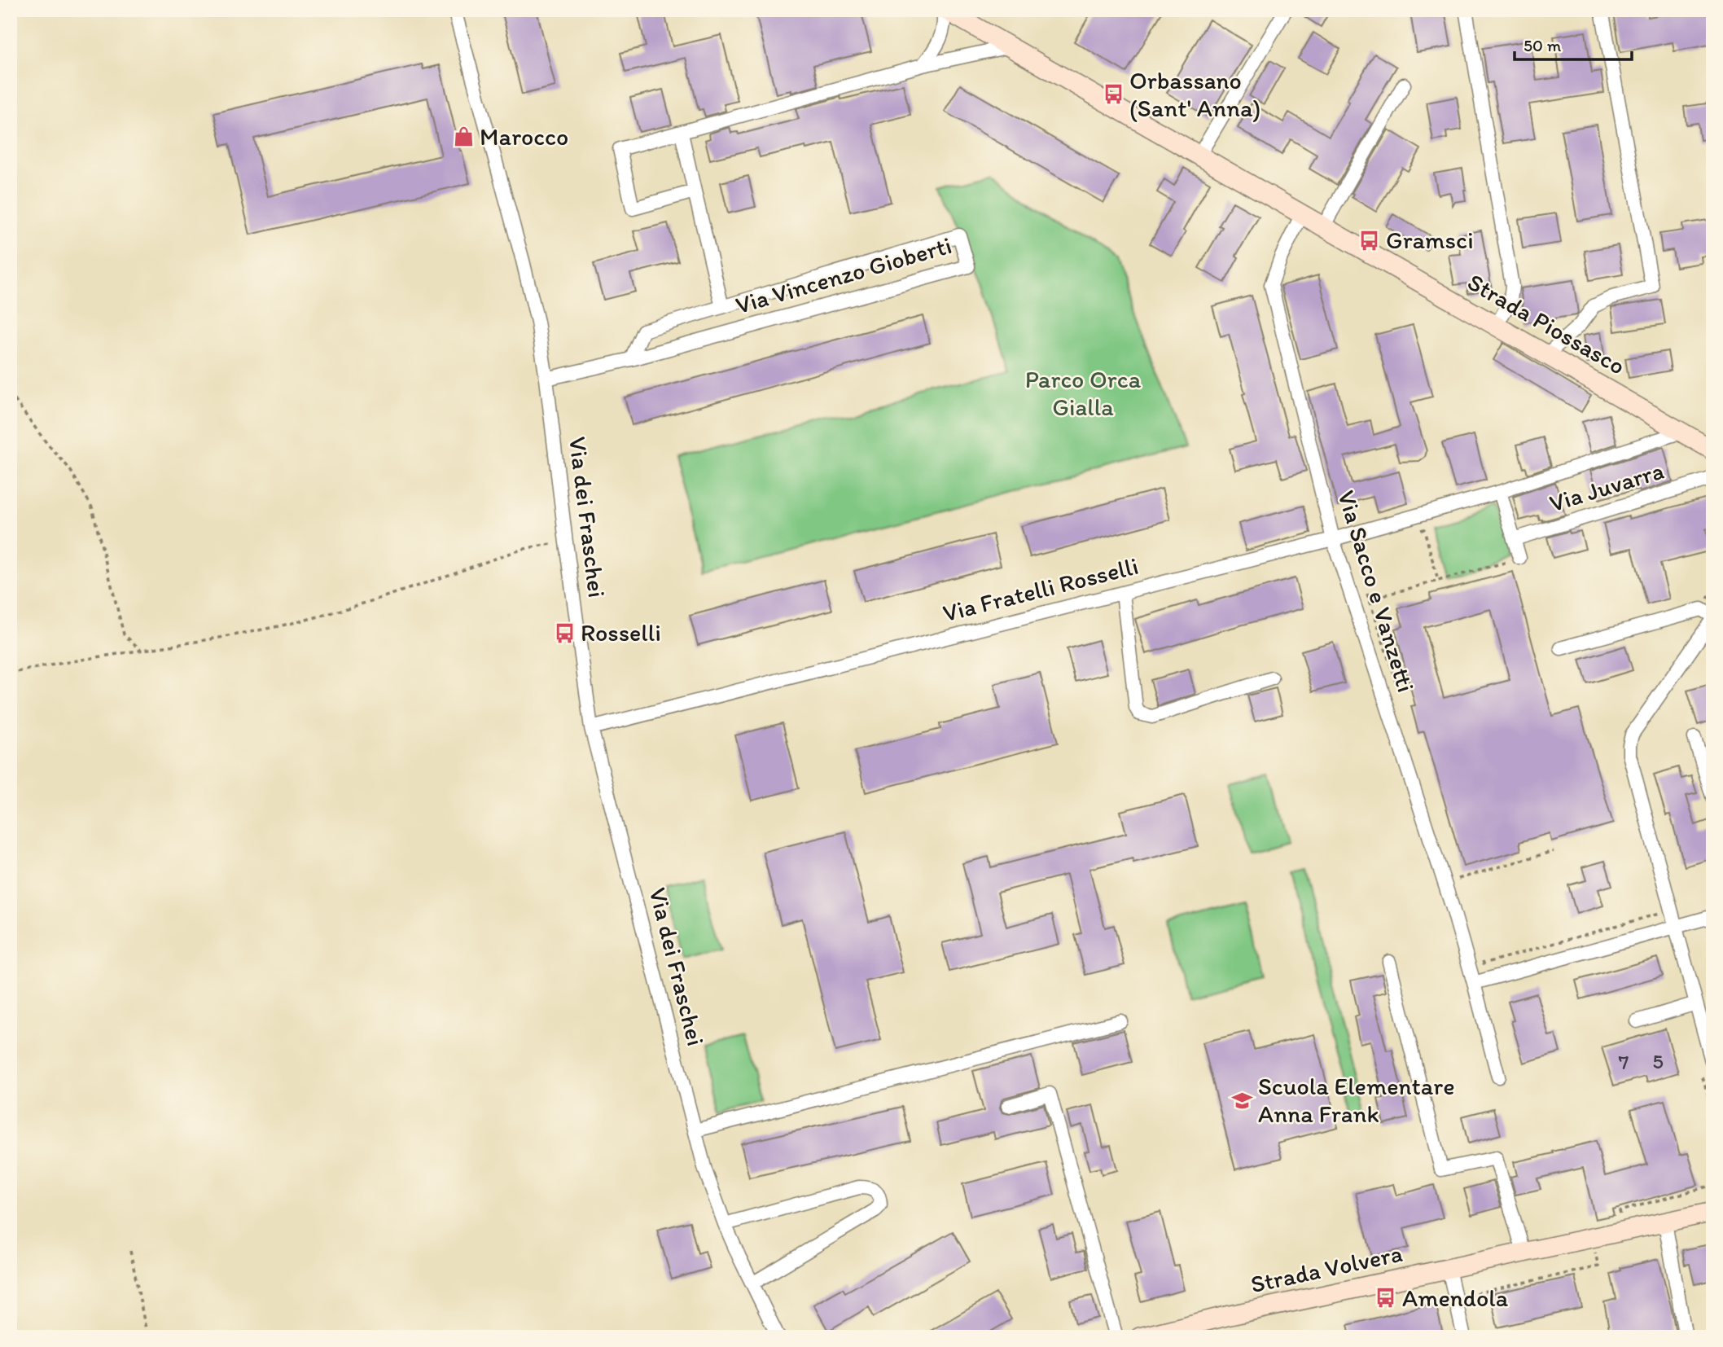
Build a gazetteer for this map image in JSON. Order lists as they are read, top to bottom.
{
  "streets": {
    "street": [
      "Via Vincenzo Gioberti",
      "Strada Piossasco",
      "Via Juvarra",
      "Via dei Fraschei",
      "Via Fratelli Rosselli",
      "Via Sacco e Vanzetti",
      "Strada Volvera"
    ]
  },
  "crossings": [
    ["Via Vincenzo Gioberti", "Via dei Fraschei"],
    ["Strada Piossasco", "Via Fratelli Rosselli"],
    ["Strada Piossasco", "Via Sacco e Vanzetti"],
    ["Via dei Fraschei", "Via Fratelli Rosselli"],
    ["Via Fratelli Rosselli", "Via Sacco e Vanzetti"]
  ],
  "parks": ["Parco Orca Gialla"],
  "places": {
    "bus stop": [
      "Orbassano (Sant' Anna)",
      "Gramsci",
      "Rosselli",
      "Amendola"
    ],
    "shop": ["Marocco"],
    "school or university": ["Scuola Elementare Anna Frank"]
  },
  "house_numbers": ["5", "7"],
  "scale_bar": "50 m"
}
